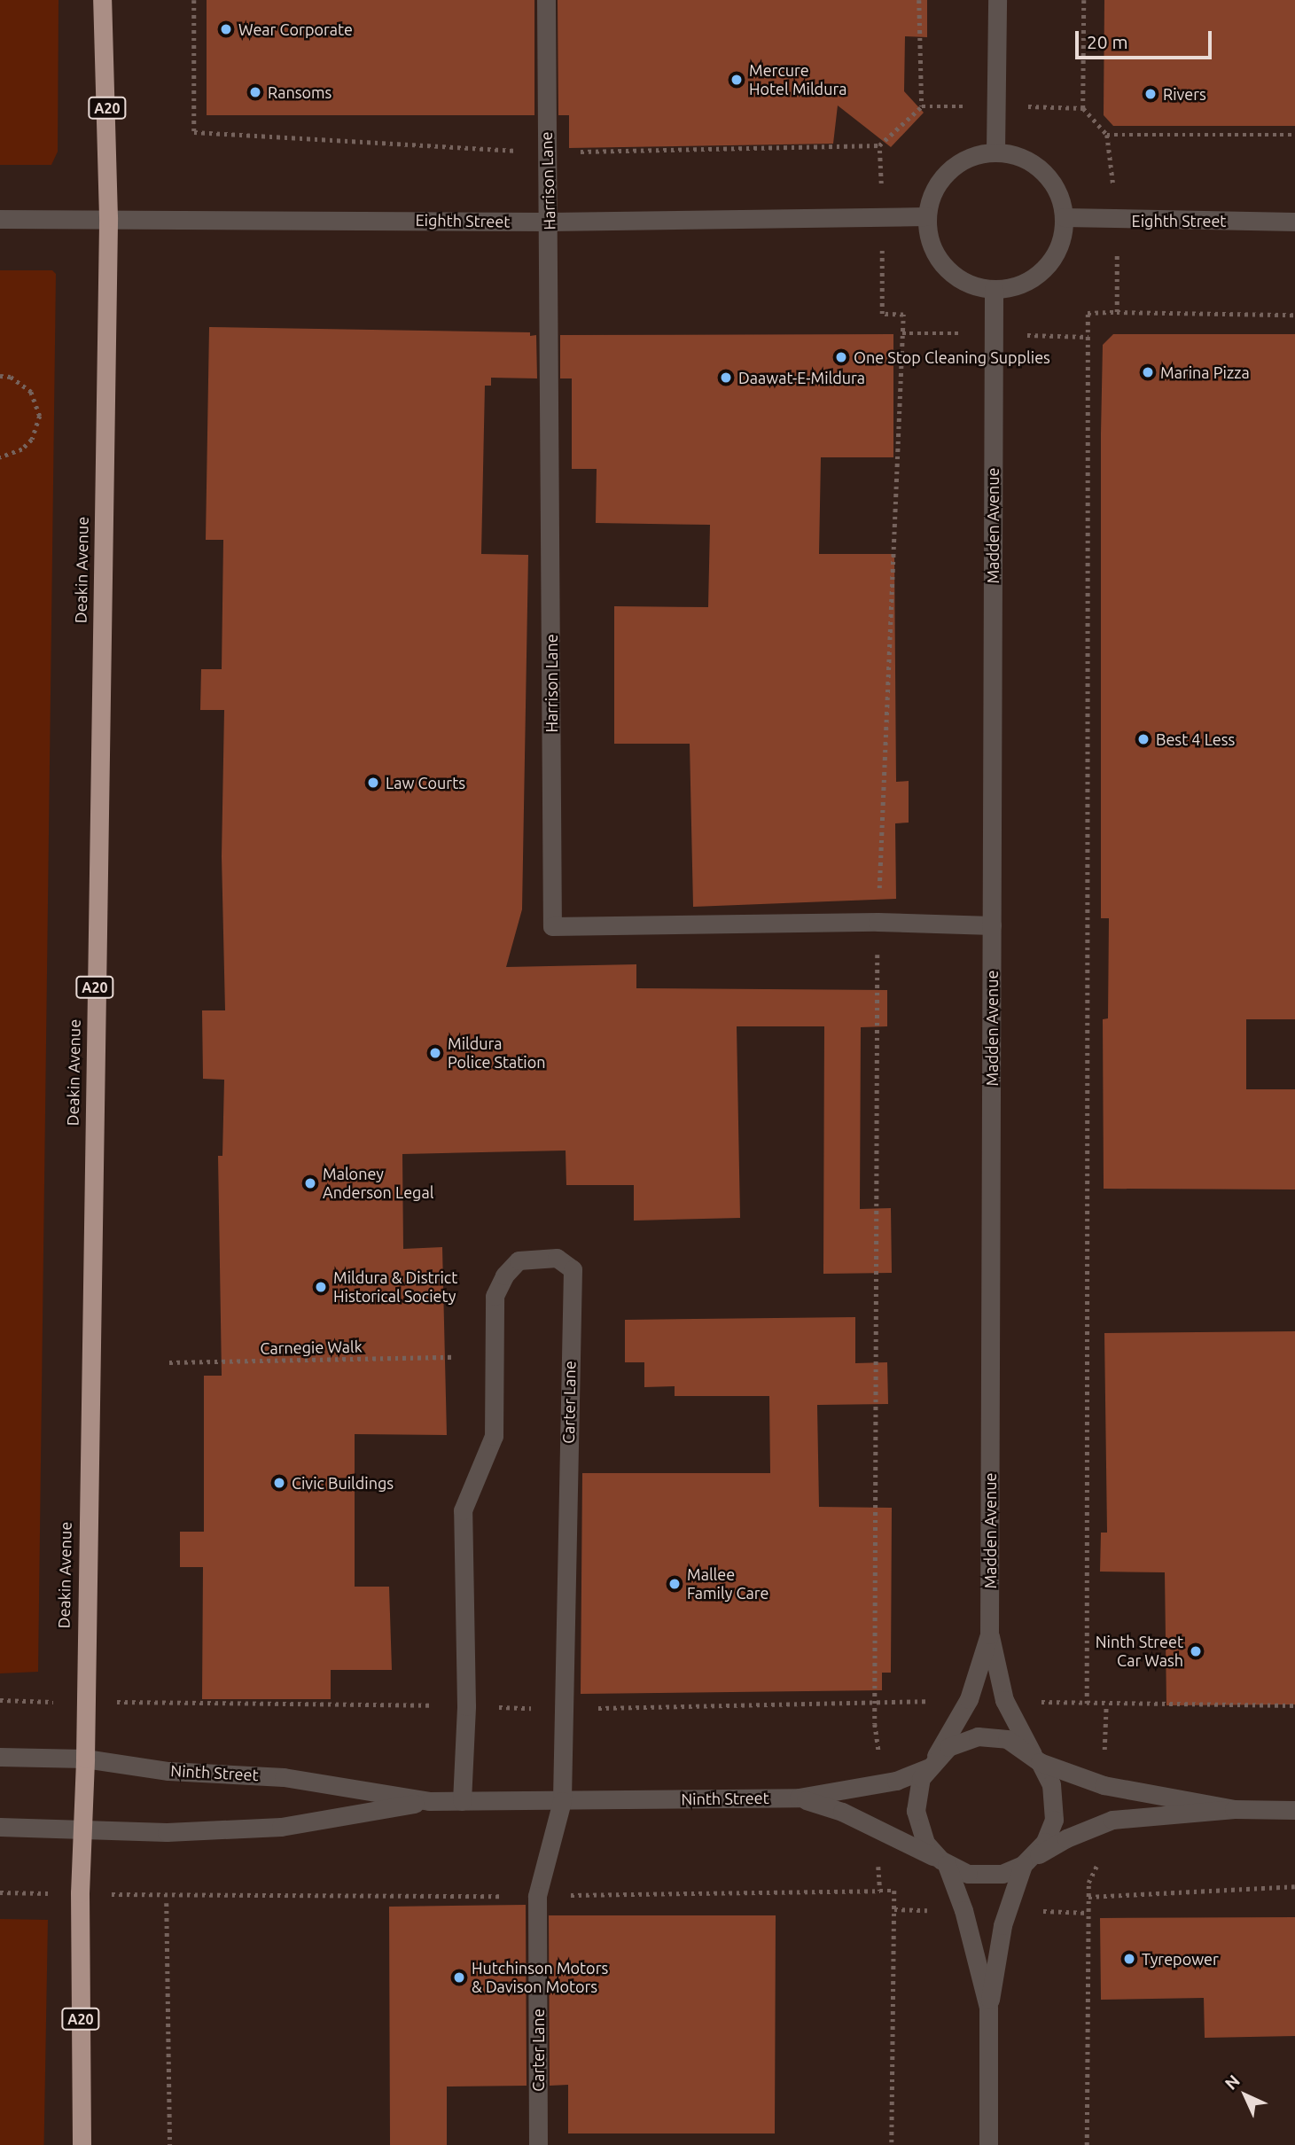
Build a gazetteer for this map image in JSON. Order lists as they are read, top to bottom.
{
  "streets": {
    "highway": ["A20", "Deakin Avenue"],
    "street": [
      "Harrison Lane",
      "Eighth Street",
      "Madden Avenue",
      "Carter Lane",
      "Ninth Street"
    ],
    "path": ["Carnegie Walk"]
  },
  "crossings": [
    ["Harrison Lane", "Eighth Street"],
    ["Harrison Lane", "Madden Avenue"],
    ["Eighth Street", "Madden Avenue"],
    ["Eighth Street", "Deakin Avenue"],
    ["Madden Avenue", "Ninth Street"],
    ["Deakin Avenue", "Ninth Street"],
    ["Carter Lane", "Ninth Street"]
  ],
  "places": [
    "Wear Corporate",
    "Mercure Hotel Mildura",
    "Ransoms",
    "Rivers",
    "One Stop Cleaning Supplies",
    "Marina Pizza",
    "Daawat-E-Mildura",
    "Best 4 Less",
    "Law Courts",
    "Mildura Police Station",
    "Maloney Anderson Legal",
    "Mildura & District Historical Society",
    "Civic Buildings",
    "Mallee Family Care",
    "Ninth Street Car Wash",
    "Tyrepower",
    "Hutchinson Motors & Davison Motors"
  ],
  "scale_bar": "20 m",
  "north": "top left"
}
